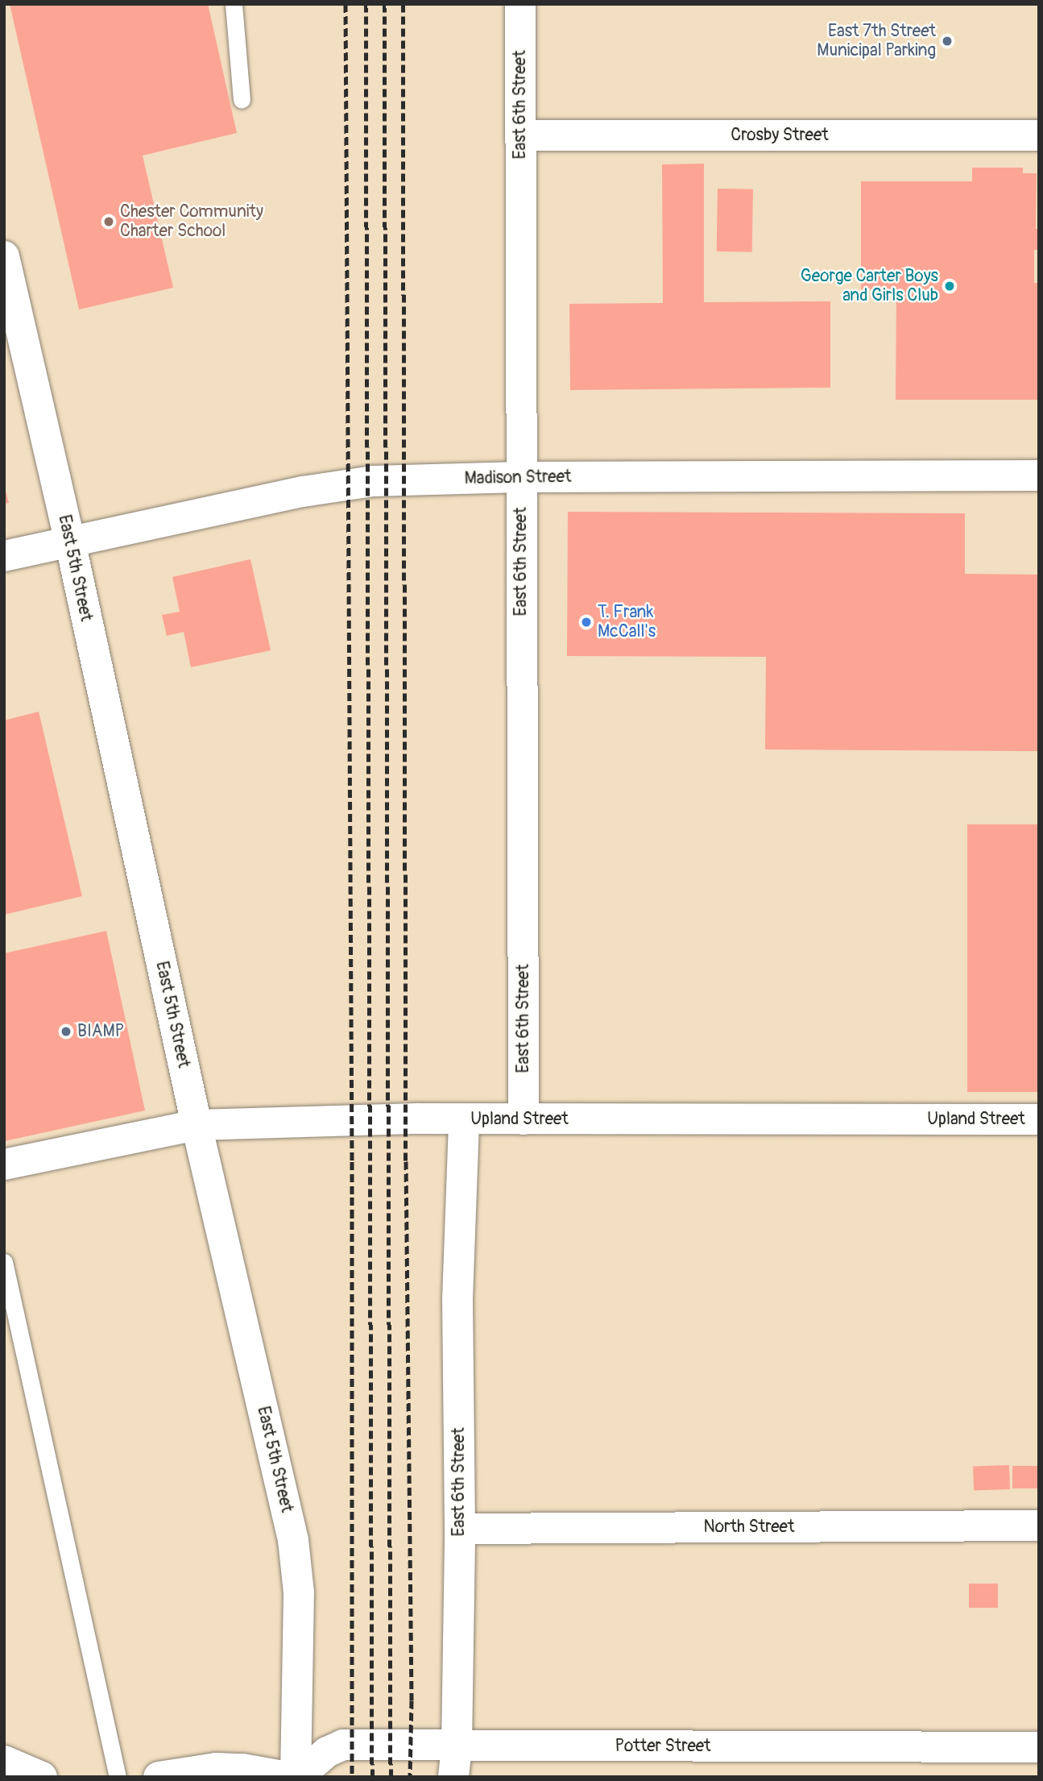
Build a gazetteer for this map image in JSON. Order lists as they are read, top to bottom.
{
  "streets": {
    "street": [
      "East 6th Street",
      "Crosby Street",
      "Madison Street",
      "East 5th Street",
      "Upland Street",
      "North Street",
      "Potter Street"
    ]
  },
  "crossings": [
    ["East 6th Street", "Crosby Street"],
    ["East 6th Street", "Madison Street"],
    ["East 6th Street", "Upland Street"],
    ["East 6th Street", "North Street"],
    ["East 6th Street", "Potter Street"],
    ["Madison Street", "East 5th Street"],
    ["East 5th Street", "Upland Street"],
    ["East 5th Street", "Potter Street"]
  ],
  "places": [
    "East 7th Street Municipal Parking",
    "Chester Community Charter School",
    "George Carter Boys and Girls Club",
    "T. Frank McCall's",
    "BIAMP"
  ]
}
